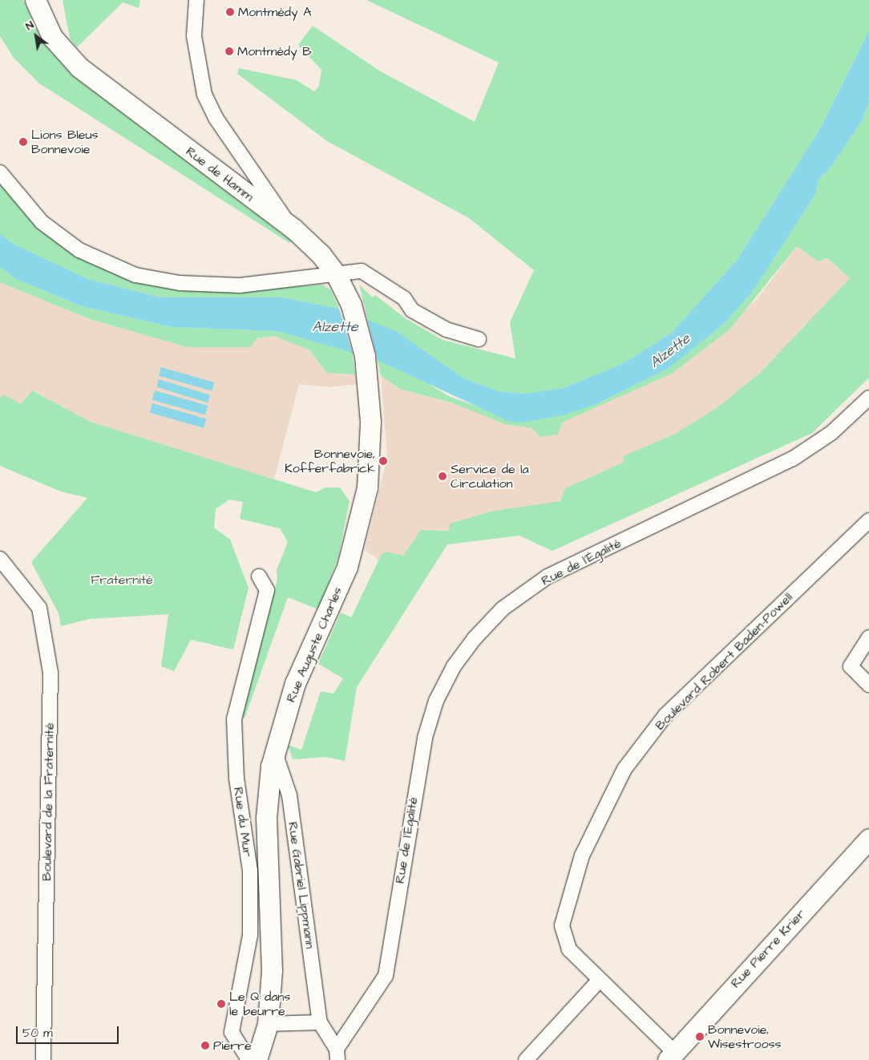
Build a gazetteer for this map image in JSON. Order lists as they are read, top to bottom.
{
  "streets": {
    "main road": ["Rue de Hamm", "Rue Auguste Charles", "Rue Pierre Krier"],
    "street": [
      "Rue de l'Égalité",
      "Boulevard Robert Baden-Powell",
      "Boulevard de la Fraternité",
      "Rue du Mur",
      "Rue Gabriel Lippmann"
    ]
  },
  "crossings": [
    ["Rue de Hamm", "Rue Auguste Charles"],
    ["Rue de l'Égalité", "Rue Gabriel Lippmann"],
    ["Rue Auguste Charles", "Rue du Mur"],
    ["Rue Auguste Charles", "Rue Gabriel Lippmann"],
    ["Boulevard Robert Baden-Powell", "Rue Pierre Krier"]
  ],
  "water": ["Alzette"],
  "parks": ["Fraternité"],
  "places": [
    "Montmédy A",
    "Montmédy B",
    "Lions Bleus Bonnevoie",
    "Bonnevoie, Kofferfabrick",
    "Service de la Circulation",
    "Le Q dans le beurre",
    "Bonnevoie, Wisestrooss",
    "Pierre"
  ],
  "scale_bar": "50 m",
  "north": "top left"
}
